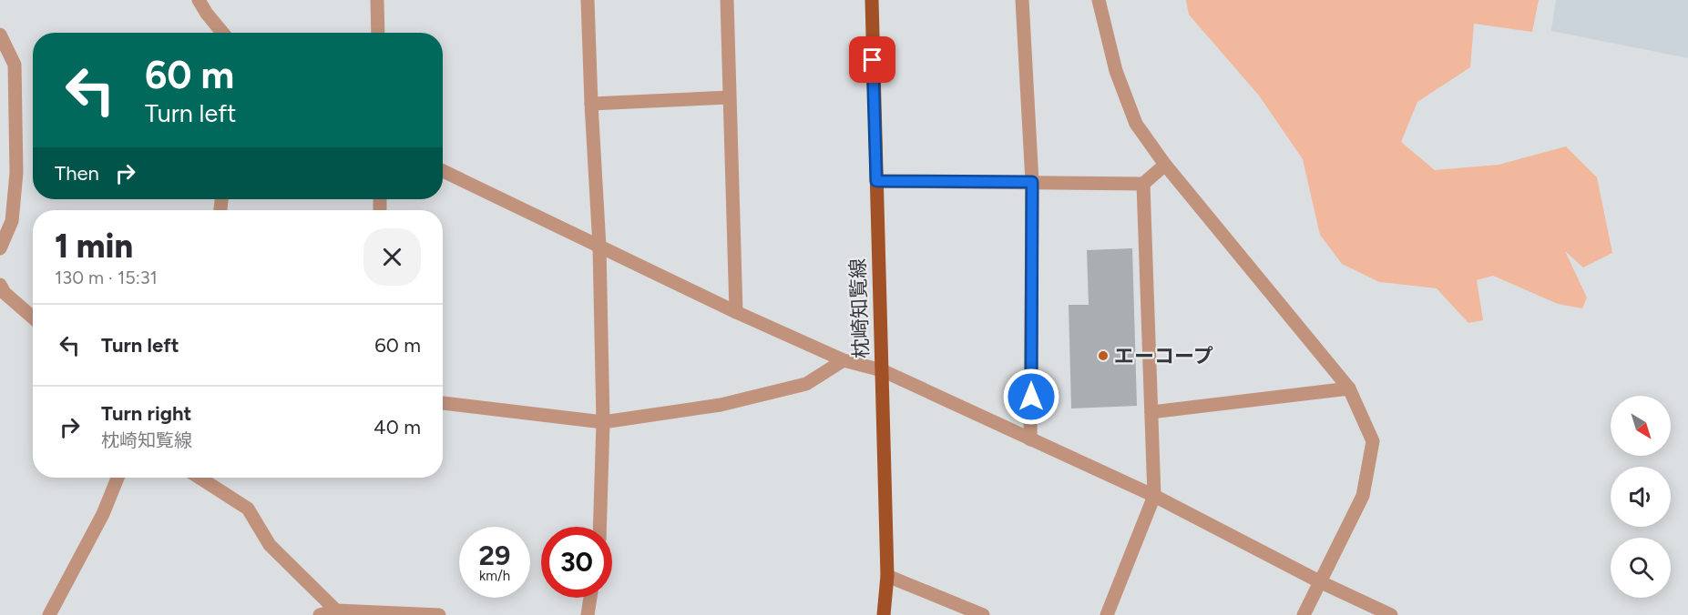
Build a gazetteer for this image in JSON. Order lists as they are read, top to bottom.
{
  "streets": {
    "main road": ["枕崎知覧線"]
  },
  "places": ["エーコープ"],
  "north": "bottom right",
  "page": {
    "turn": ["60 m", "Turn left"],
    "then": "Then",
    "heading": ["1 min", "130 m · 15:31"],
    "list": [
      {
        "name": "Turn left",
        "value": "60 m"
      },
      {
        "name": "Turn right",
        "note": "枕崎知覧線",
        "value": "40 m"
      }
    ],
    "speed": "29 km/h",
    "limit": "30"
  }
}
